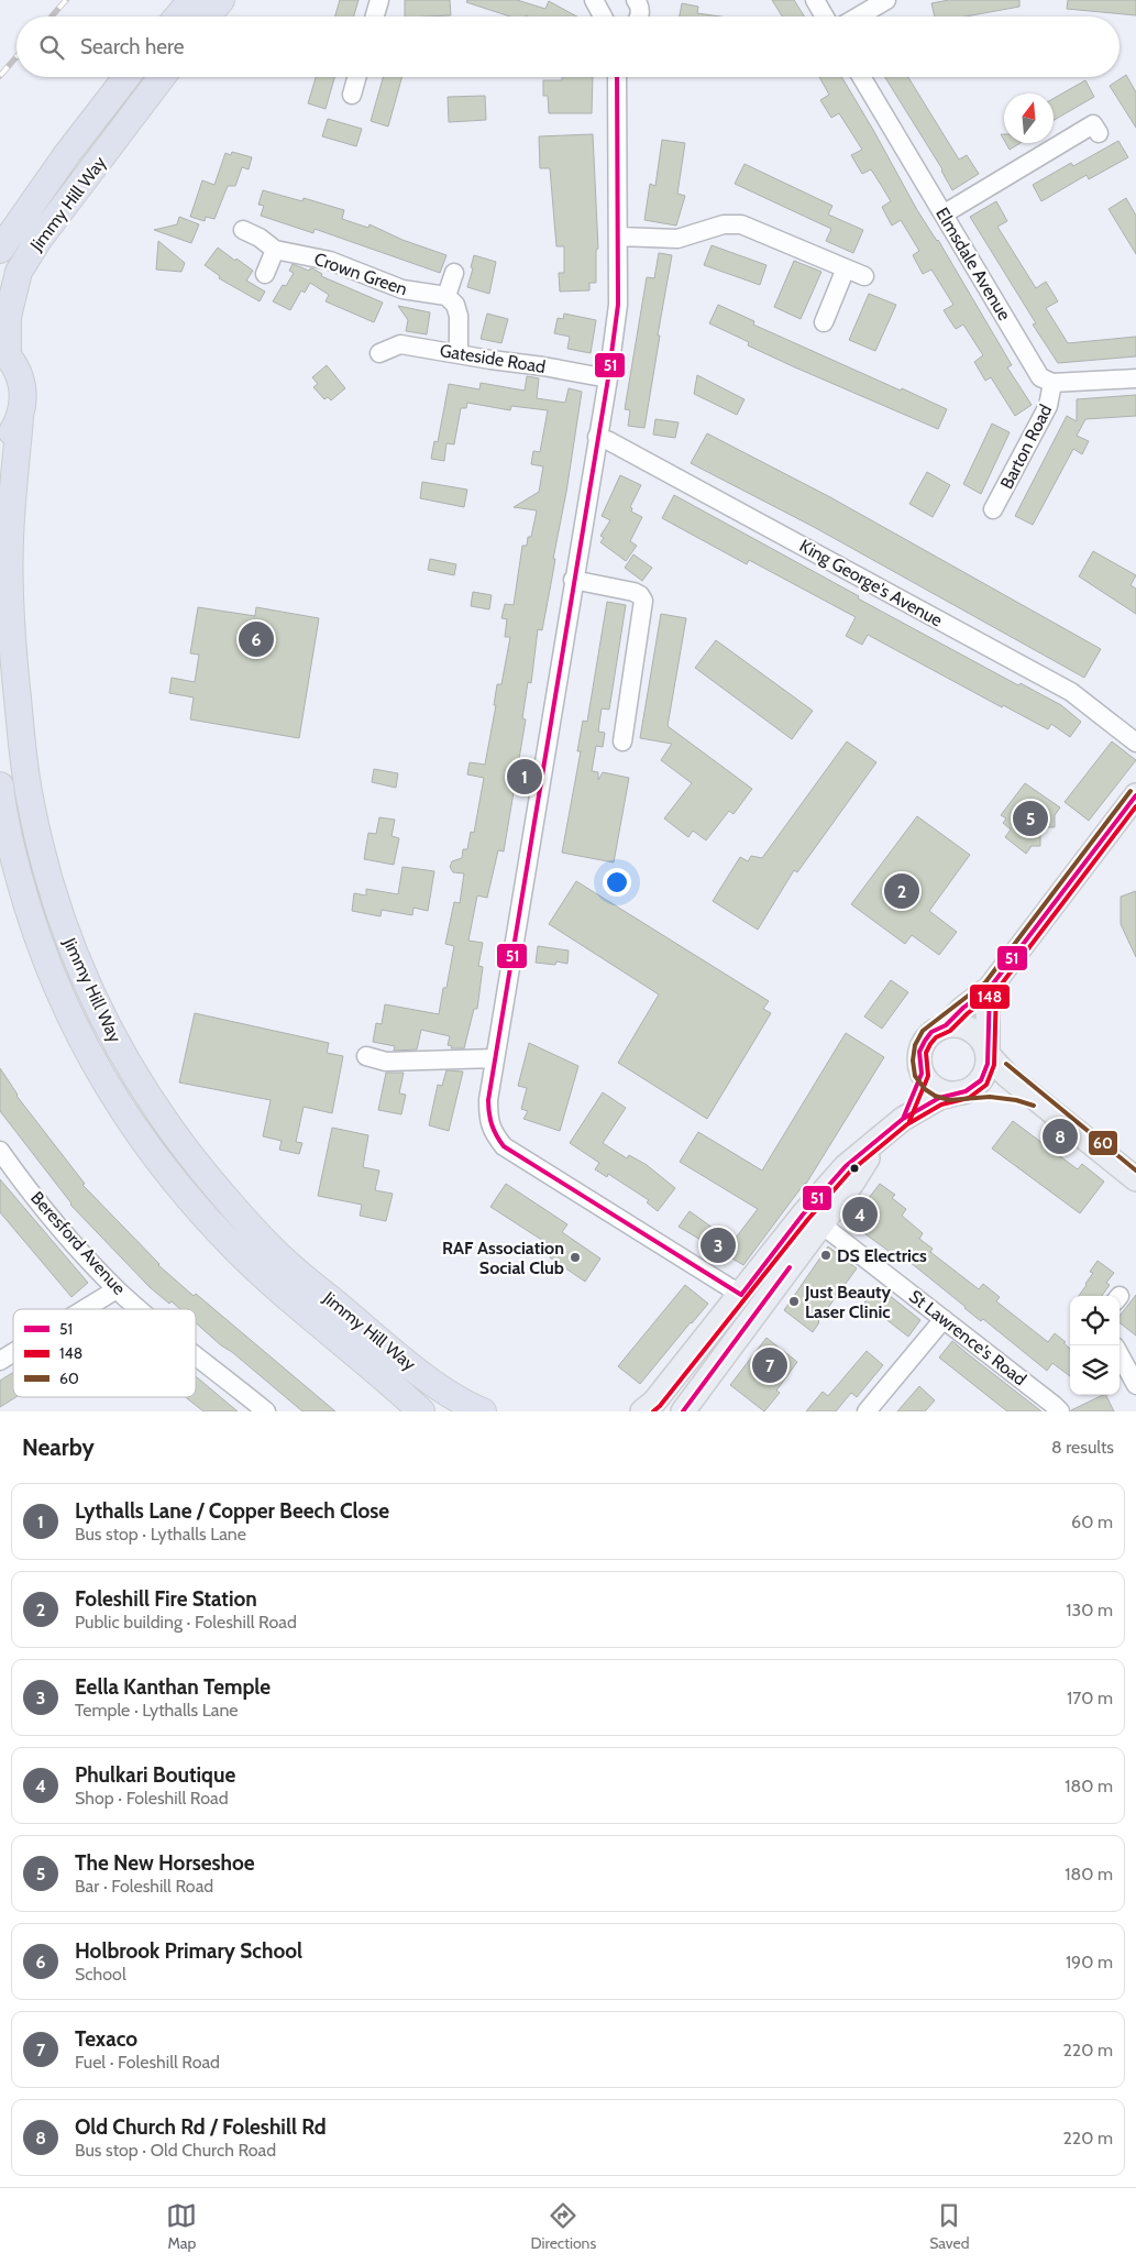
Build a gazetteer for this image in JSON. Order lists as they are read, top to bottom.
{
  "streets": {
    "highway": ["Jimmy Hill Way"],
    "street": [
      "Elmsdale Avenue",
      "Crown Green",
      "Gateside Road",
      "Barton Road",
      "King George's Avenue",
      "Beresford Avenue",
      "St Lawrence's Road"
    ]
  },
  "crossings": [
    ["Elmsdale Avenue", "Barton Road"]
  ],
  "places": ["DS Electrics", "RAF Association Social Club", "Just Beauty Laser Clinic"],
  "lines": ["transit line 51", "transit line 60", "transit line 148"],
  "legend": ["51", "148", "60"],
  "north": "top",
  "page": {
    "search": "Search here",
    "pins": [
      "6",
      "1",
      "5",
      "2",
      "8",
      "4",
      "3",
      "7"
    ],
    "heading": ["Nearby", "8 results"],
    "list": [
      {
        "mark": "1",
        "name": "Lythalls Lane / Copper Beech Close",
        "note": "Bus stop · Lythalls Lane",
        "value": "60 m"
      },
      {
        "mark": "2",
        "name": "Foleshill Fire Station",
        "note": "Public building · Foleshill Road",
        "value": "130 m"
      },
      {
        "mark": "3",
        "name": "Eella Kanthan Temple",
        "note": "Temple · Lythalls Lane",
        "value": "170 m"
      },
      {
        "mark": "4",
        "name": "Phulkari Boutique",
        "note": "Shop · Foleshill Road",
        "value": "180 m"
      },
      {
        "mark": "5",
        "name": "The New Horseshoe",
        "note": "Bar · Foleshill Road",
        "value": "180 m"
      },
      {
        "mark": "6",
        "name": "Holbrook Primary School",
        "note": "School",
        "value": "190 m"
      },
      {
        "mark": "7",
        "name": "Texaco",
        "note": "Fuel · Foleshill Road",
        "value": "220 m"
      },
      {
        "mark": "8",
        "name": "Old Church Rd / Foleshill Rd",
        "note": "Bus stop · Old Church Road",
        "value": "220 m"
      }
    ],
    "nav": ["Map", "Directions", "Saved"]
  }
}
